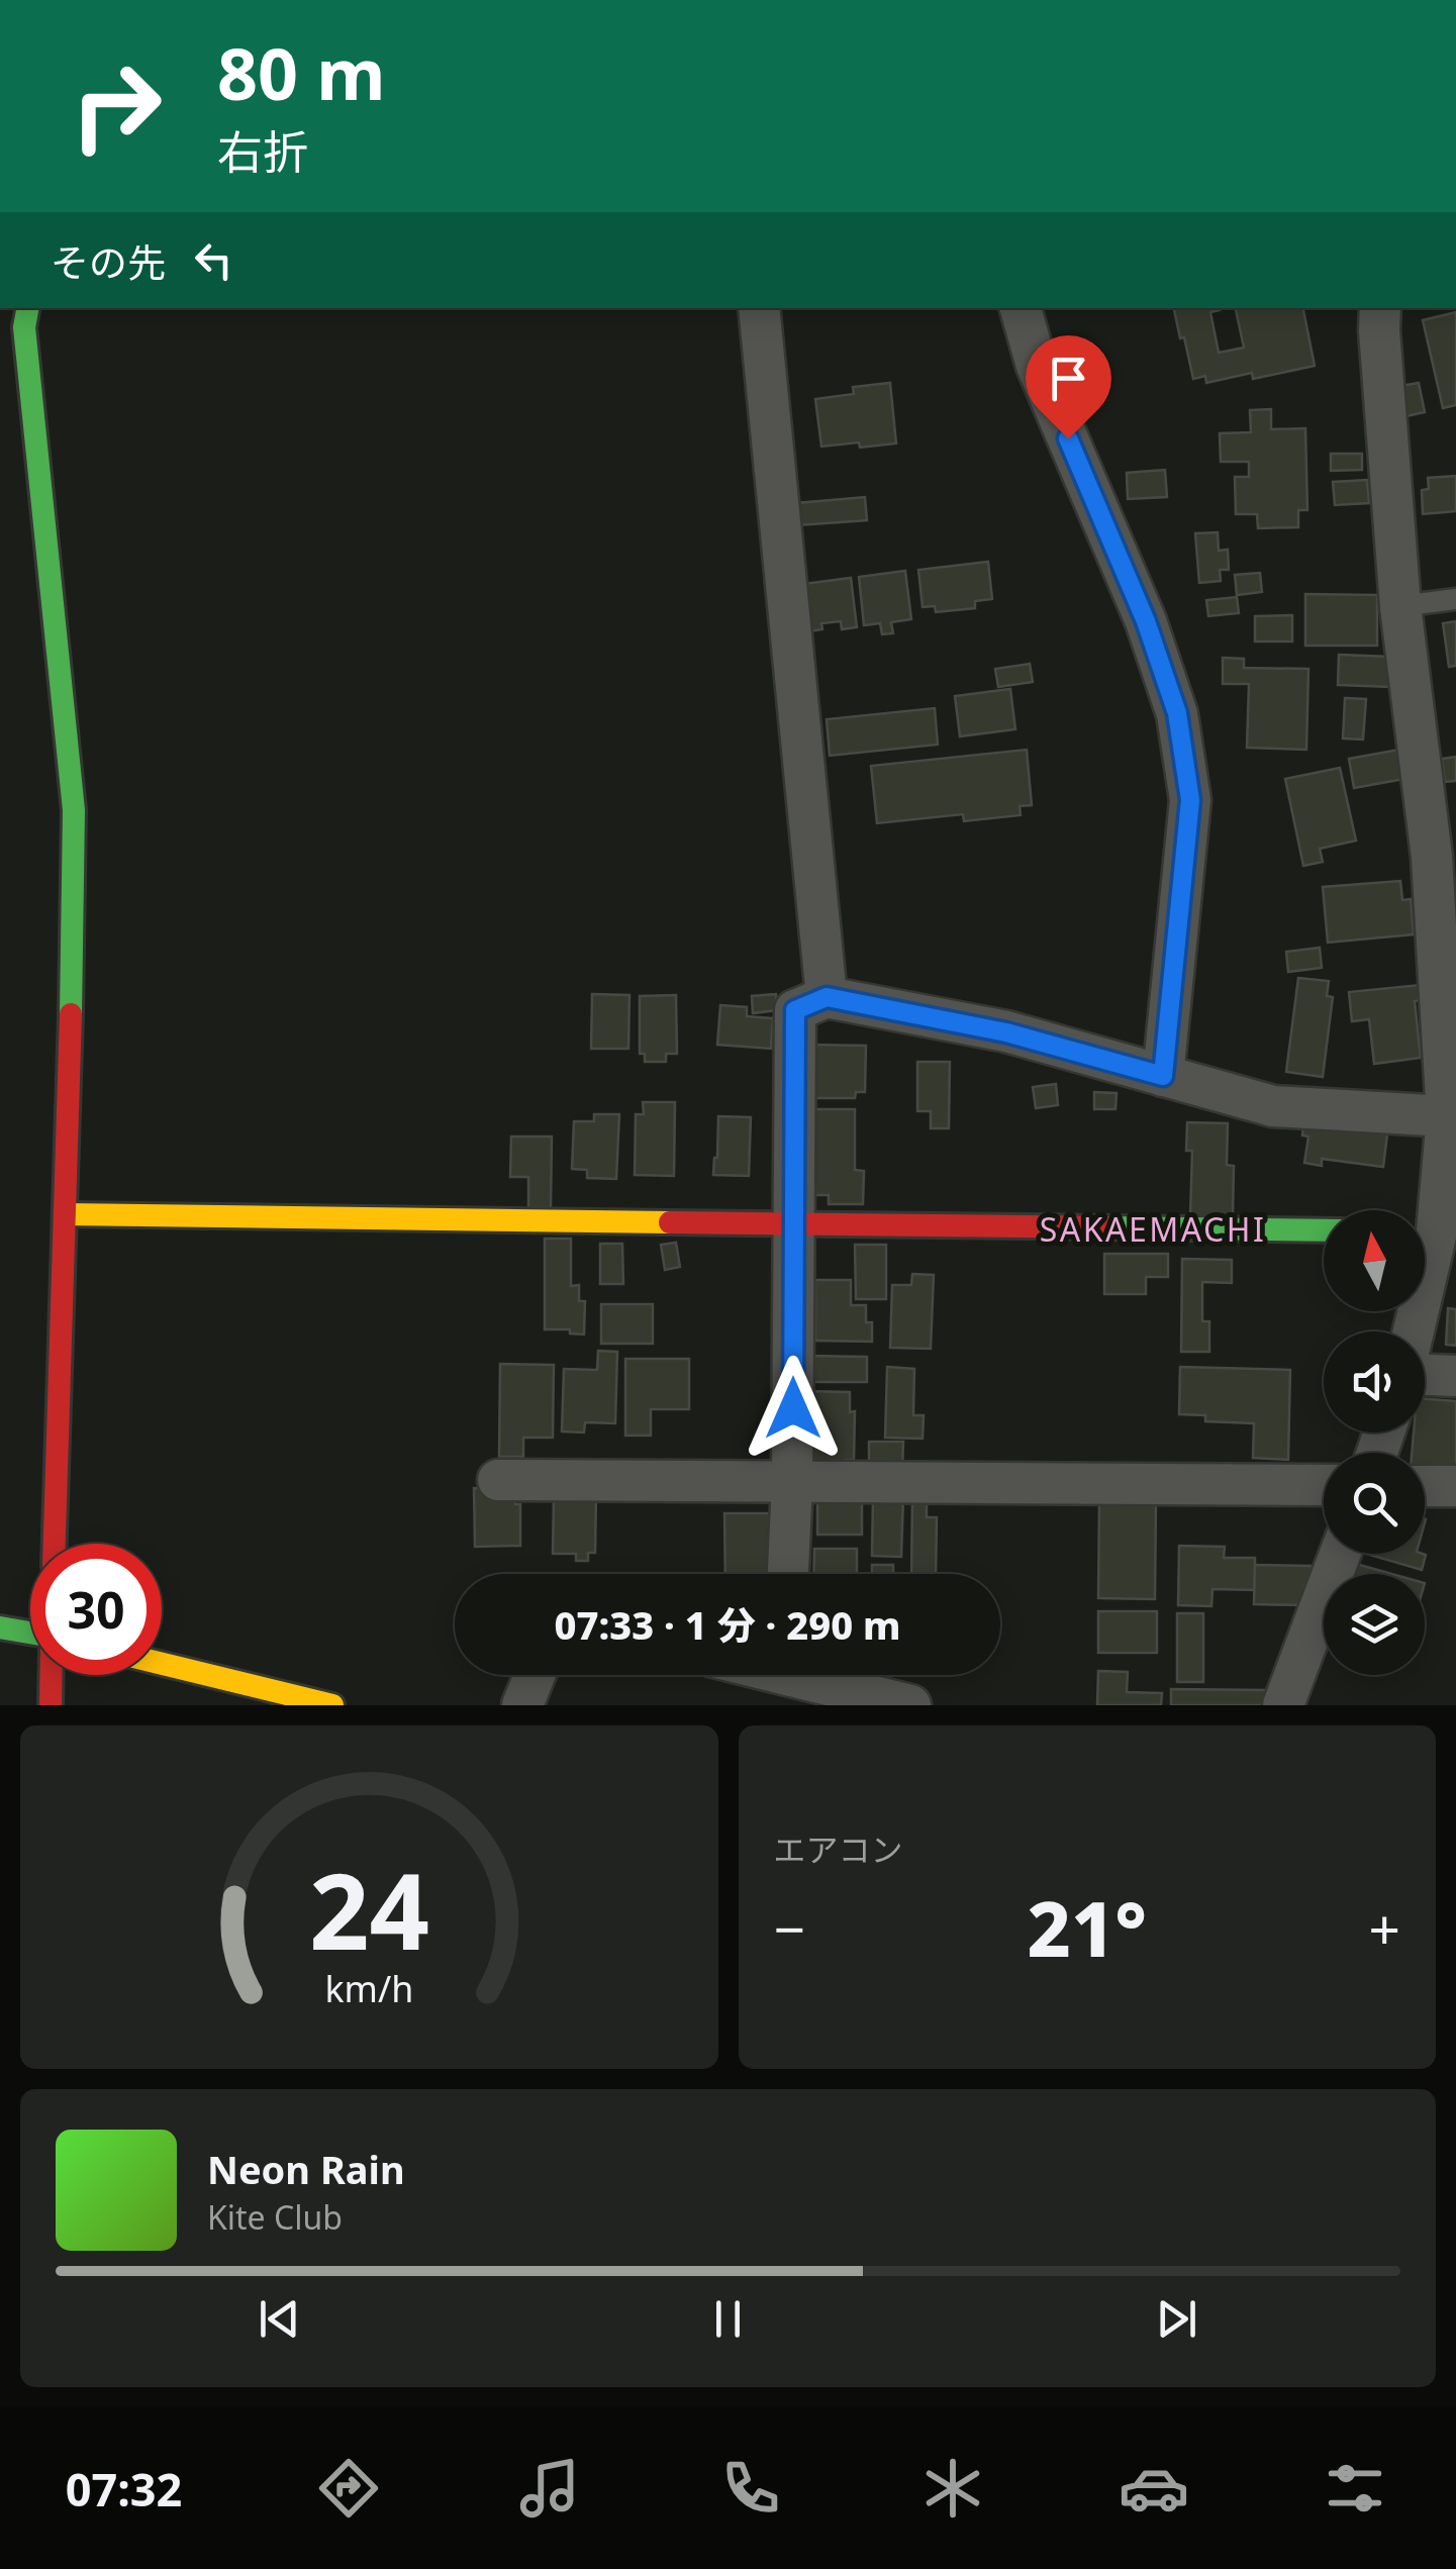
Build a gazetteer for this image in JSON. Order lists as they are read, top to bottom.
{
  "districts": ["SAKAEMACHI"],
  "north": "top",
  "page": {
    "turn": ["80 m", "右折"],
    "then": "その先",
    "limit": "30",
    "trip": "07:33 · 1 分 · 290 m",
    "tile": "エアコン",
    "heat": ["−", "21°", "+"],
    "song": ["Neon Rain", "Kite Club"],
    "tabs": "07:32",
    "gauge": ["24", "km/h"]
  }
}
